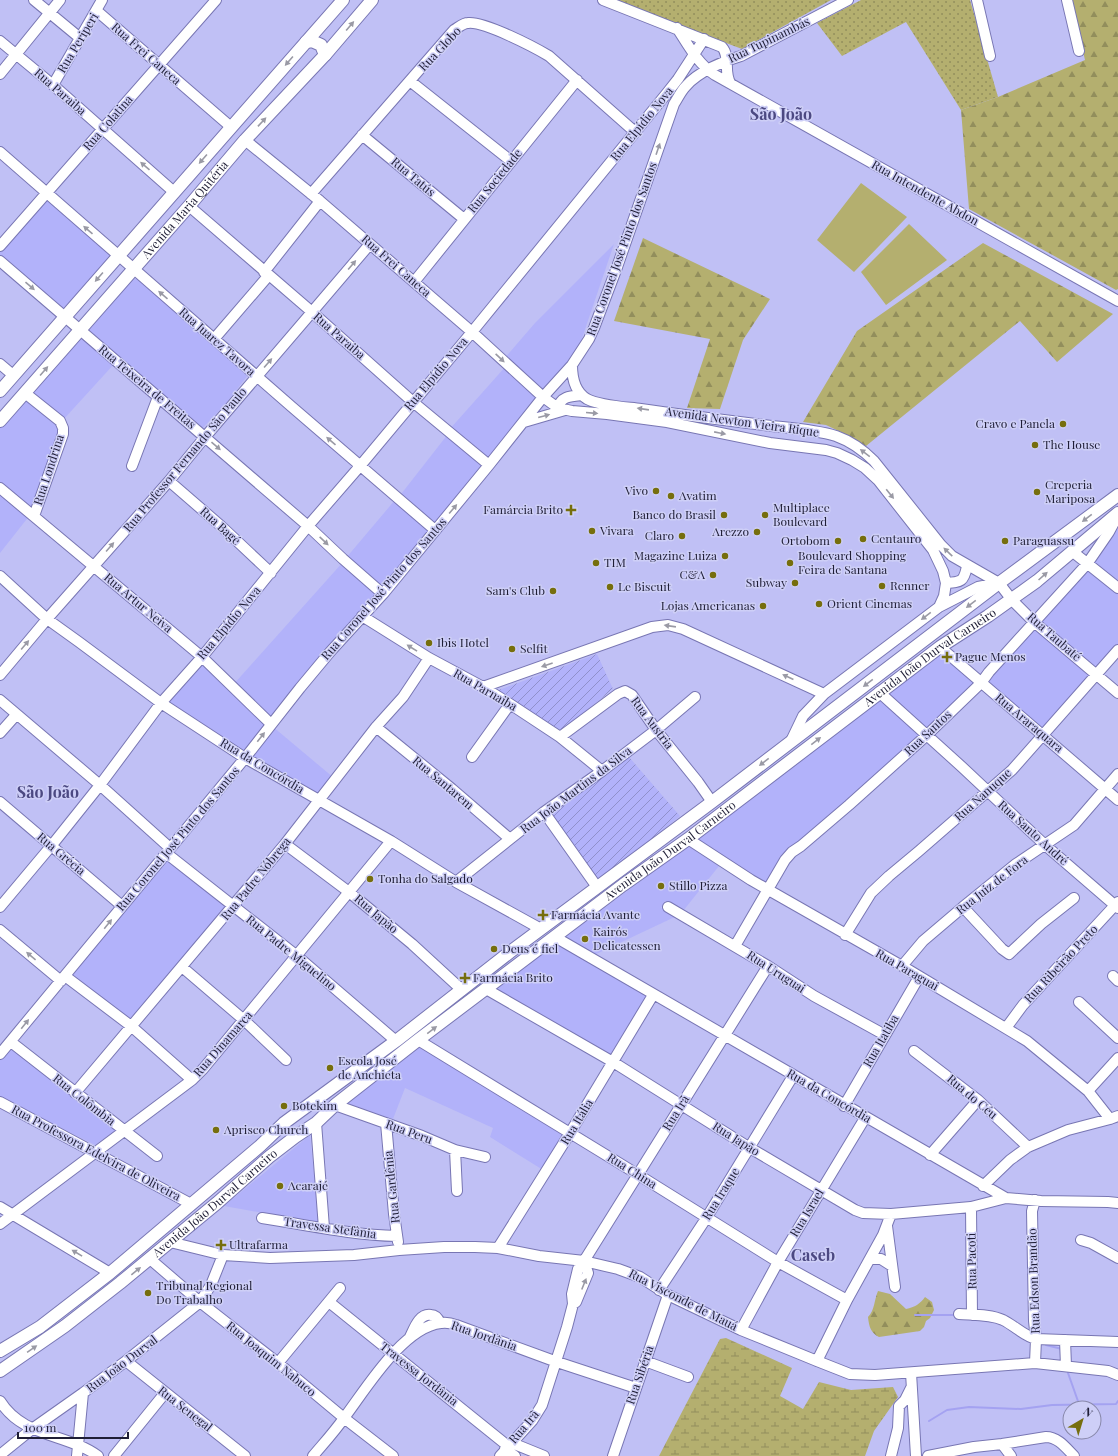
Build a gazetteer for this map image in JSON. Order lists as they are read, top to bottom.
{
  "streets": {
    "main road": ["Avenida Maria Quitéria", "Avenida João Durval Carneiro"],
    "street": [
      "Rua Tupinambás",
      "Rua Periperi",
      "Rua Globo",
      "Rua Frei Caneca",
      "Rua Paraiba",
      "Rua Colatina",
      "Rua Elpídio Nova",
      "Rua Tatús",
      "Rua Sociedade",
      "Rua Intendente Abdon",
      "Rua Coronel José Pinto dos Santos",
      "Rua Juarez Tavora",
      "Rua Teixeira de Freitas",
      "Avenida Newton Vieira Rique",
      "Rua Professor Fernando São Paulo",
      "Rua Londrina",
      "Rua Bagé",
      "Rua Artur Neiva",
      "Rua Taubaté",
      "Rua Parnaiba",
      "Rua Austria",
      "Rua Araraquara",
      "Rua Santos",
      "Rua da Concórdia",
      "Rua Santarem",
      "Rua João Martins da Silva",
      "Rua Nanuque",
      "Rua Santo André",
      "Rua Grécia",
      "Rua Padre Nóbrega",
      "Rua Juiz de Fora",
      "Rua Japão",
      "Rua Padre Miguelino",
      "Rua Ribeirão Preto",
      "Rua Paraguai",
      "Rua Uruguai",
      "Rua Itatiba",
      "Rua Dinamarca",
      "Rua do Céu",
      "Rua Colômbia",
      "Rua Irã",
      "Rua Itália",
      "Rua Peru",
      "Rua Professora Edelvira de Oliveira",
      "Rua China",
      "Rua Gardênia",
      "Rua Iraque",
      "Rua Israel",
      "Travessa Stefânia",
      "Rua Pacoti",
      "Rua Edson Brandão",
      "Rua Visconde de Mauá",
      "Rua Jordânia",
      "Rua Joaquim Nabuco",
      "Rua João Durval",
      "Travessa Jordânia",
      "Rua Sibéria",
      "Rua Senegal"
    ]
  },
  "crossings": [
    ["Rua Tupinambás", "Rua Intendente Abdon"],
    ["Rua Tupinambás", "Rua Coronel José Pinto dos Santos"],
    ["Rua Periperi", "Rua Frei Caneca"],
    ["Rua Periperi", "Rua Paraiba"],
    ["Rua Globo", "Rua Frei Caneca"],
    ["Rua Globo", "Rua Elpídio Nova"],
    ["Rua Globo", "Rua Tatús"],
    ["Rua Globo", "Rua Sociedade"],
    ["Rua Frei Caneca", "Rua Colatina"],
    ["Rua Frei Caneca", "Rua Elpídio Nova"],
    ["Rua Frei Caneca", "Rua Sociedade"],
    ["Rua Frei Caneca", "Avenida Maria Quitéria"],
    ["Rua Frei Caneca", "Rua Coronel José Pinto dos Santos"],
    ["Rua Frei Caneca", "Avenida Newton Vieira Rique"],
    ["Rua Frei Caneca", "Rua Professor Fernando São Paulo"],
    ["Rua Paraiba", "Rua Colatina"],
    ["Rua Paraiba", "Rua Elpídio Nova"],
    ["Rua Paraiba", "Avenida Maria Quitéria"],
    ["Rua Paraiba", "Rua Coronel José Pinto dos Santos"],
    ["Rua Paraiba", "Rua Professor Fernando São Paulo"],
    ["Rua Colatina", "Rua Juarez Tavora"],
    ["Rua Elpídio Nova", "Rua Intendente Abdon"],
    ["Rua Elpídio Nova", "Rua Juarez Tavora"],
    ["Rua Elpídio Nova", "Rua Teixeira de Freitas"],
    ["Rua Elpídio Nova", "Rua Bagé"],
    ["Rua Elpídio Nova", "Rua Artur Neiva"],
    ["Rua Elpídio Nova", "Rua da Concórdia"],
    ["Rua Elpídio Nova", "Rua Grécia"],
    ["Rua Elpídio Nova", "Rua Padre Miguelino"],
    ["Rua Tatús", "Rua Sociedade"],
    ["Avenida Maria Quitéria", "Rua Juarez Tavora"],
    ["Avenida Maria Quitéria", "Rua Teixeira de Freitas"],
    ["Avenida Maria Quitéria", "Rua Londrina"],
    ["Rua Coronel José Pinto dos Santos", "Rua Juarez Tavora"],
    ["Rua Coronel José Pinto dos Santos", "Rua Teixeira de Freitas"],
    ["Rua Coronel José Pinto dos Santos", "Avenida Newton Vieira Rique"],
    ["Rua Coronel José Pinto dos Santos", "Rua Artur Neiva"],
    ["Rua Coronel José Pinto dos Santos", "Rua Parnaiba"],
    ["Rua Coronel José Pinto dos Santos", "Rua da Concórdia"],
    ["Rua Coronel José Pinto dos Santos", "Rua Grécia"],
    ["Rua Coronel José Pinto dos Santos", "Rua Padre Miguelino"],
    ["Rua Coronel José Pinto dos Santos", "Rua Colômbia"],
    ["Rua Juarez Tavora", "Rua Professor Fernando São Paulo"],
    ["Rua Teixeira de Freitas", "Rua Professor Fernando São Paulo"],
    ["Avenida Newton Vieira Rique", "Rua Taubaté"],
    ["Avenida Newton Vieira Rique", "Avenida João Durval Carneiro"],
    ["Rua Professor Fernando São Paulo", "Rua Bagé"],
    ["Rua Professor Fernando São Paulo", "Rua Artur Neiva"],
    ["Rua Professor Fernando São Paulo", "Rua da Concórdia"],
    ["Rua Londrina", "Rua Artur Neiva"],
    ["Rua Taubaté", "Avenida João Durval Carneiro"],
    ["Rua Taubaté", "Rua Santos"],
    ["Rua Taubaté", "Rua Nanuque"],
    ["Avenida João Durval Carneiro", "Rua Austria"],
    ["Avenida João Durval Carneiro", "Rua Araraquara"],
    ["Avenida João Durval Carneiro", "Rua Santos"],
    ["Avenida João Durval Carneiro", "Rua da Concórdia"],
    ["Avenida João Durval Carneiro", "Rua Santo André"],
    ["Avenida João Durval Carneiro", "Rua Japão"],
    ["Avenida João Durval Carneiro", "Rua Padre Miguelino"],
    ["Avenida João Durval Carneiro", "Rua Paraguai"],
    ["Avenida João Durval Carneiro", "Rua Peru"],
    ["Avenida João Durval Carneiro", "Rua Professora Edelvira de Oliveira"],
    ["Avenida João Durval Carneiro", "Rua China"],
    ["Avenida João Durval Carneiro", "Rua Visconde de Mauá"],
    ["Avenida João Durval Carneiro", "Rua Joaquim Nabuco"],
    ["Rua Parnaiba", "Rua Austria"],
    ["Rua Parnaiba", "Rua João Martins da Silva"],
    ["Rua Parnaiba", "Rua Padre Nóbrega"],
    ["Rua Austria", "Rua João Martins da Silva"],
    ["Rua Araraquara", "Rua Santos"],
    ["Rua Araraquara", "Rua Nanuque"],
    ["Rua Araraquara", "Rua Juiz de Fora"],
    ["Rua Santos", "Rua Santo André"],
    ["Rua Santos", "Rua Paraguai"],
    ["Rua Santos", "Rua Uruguai"],
    ["Rua da Concórdia", "Rua João Martins da Silva"],
    ["Rua da Concórdia", "Rua Padre Nóbrega"],
    ["Rua da Concórdia", "Rua Japão"],
    ["Rua da Concórdia", "Rua Itatiba"],
    ["Rua da Concórdia", "Rua Dinamarca"],
    ["Rua da Concórdia", "Rua Irã"],
    ["Rua da Concórdia", "Rua Itália"],
    ["Rua da Concórdia", "Rua Iraque"],
    ["Rua da Concórdia", "Rua Israel"],
    ["Rua da Concórdia", "Rua Edson Brandão"],
    ["Rua Santarem", "Rua João Martins da Silva"],
    ["Rua Santarem", "Rua Padre Nóbrega"],
    ["Rua Nanuque", "Rua Santo André"],
    ["Rua Nanuque", "Rua Paraguai"],
    ["Rua Santo André", "Rua Juiz de Fora"],
    ["Rua Santo André", "Rua Ribeirão Preto"],
    ["Rua Padre Nóbrega", "Rua Japão"],
    ["Rua Padre Nóbrega", "Rua Padre Miguelino"],
    ["Rua Padre Nóbrega", "Rua Colômbia"],
    ["Rua Juiz de Fora", "Rua Paraguai"],
    ["Rua Japão", "Rua Dinamarca"],
    ["Rua Japão", "Rua Irã"],
    ["Rua Japão", "Rua Itália"],
    ["Rua Japão", "Rua Iraque"],
    ["Rua Japão", "Rua Israel"],
    ["Rua Japão", "Rua Pacoti"],
    ["Rua Padre Miguelino", "Rua Dinamarca"],
    ["Rua Ribeirão Preto", "Rua Paraguai"],
    ["Rua Paraguai", "Rua Itatiba"],
    ["Rua Uruguai", "Rua Itatiba"],
    ["Rua Uruguai", "Rua Irã"],
    ["Rua Dinamarca", "Rua Colômbia"],
    ["Rua Dinamarca", "Rua Professora Edelvira de Oliveira"],
    ["Rua Irã", "Rua China"],
    ["Rua Irã", "Rua Visconde de Mauá"],
    ["Rua Irã", "Rua Jordânia"],
    ["Rua Irã", "Travessa Jordânia"],
    ["Rua Itália", "Rua China"],
    ["Rua Itália", "Rua Visconde de Mauá"],
    ["Rua Peru", "Rua Gardênia"],
    ["Rua China", "Rua Iraque"],
    ["Rua China", "Rua Israel"],
    ["Rua Gardênia", "Travessa Stefânia"],
    ["Rua Gardênia", "Rua Visconde de Mauá"],
    ["Rua Iraque", "Rua Visconde de Mauá"],
    ["Rua Iraque", "Rua Sibéria"],
    ["Rua Israel", "Rua Visconde de Mauá"],
    ["Rua Edson Brandão", "Rua Visconde de Mauá"],
    ["Rua Visconde de Mauá", "Rua João Durval"],
    ["Rua Visconde de Mauá", "Rua Sibéria"],
    ["Rua Jordânia", "Rua Joaquim Nabuco"],
    ["Rua Jordânia", "Travessa Jordânia"],
    ["Rua Jordânia", "Rua Sibéria"],
    ["Rua Joaquim Nabuco", "Rua João Durval"],
    ["Rua João Durval", "Rua Senegal"]
  ],
  "one_way": ["Rua Coronel José Pinto dos Santos", "Rua Juarez Tavora", "Rua Teixeira de Freitas"],
  "districts": ["São João", "São João", "Caseb"],
  "places": {
    "other": [
      "Cravo e Panela",
      "The House",
      "Vivo",
      "Creperia Mariposa",
      "Avatim",
      "Banco do Brasil",
      "Multiplace Boulevard",
      "Vivara",
      "Arezzo",
      "Claro",
      "Centauro",
      "Ortobom",
      "Paraguassu",
      "Magazine Luiza",
      "TIM",
      "Boulevard Shopping Feira de Santana",
      "C&A",
      "Subway",
      "Renner",
      "Le Biscuit",
      "Sam's Club",
      "Orient Cinemas",
      "Lojas Americanas",
      "Ibis Hotel",
      "Selfit",
      "Tonha do Salgado",
      "Stillo Pizza",
      "Kairós Delicatessen",
      "Deus é fiel",
      "Escola José de Anchieta",
      "Botekim",
      "Aprisco Church",
      "Acarajé",
      "Tribunal Regional Do Trabalho"
    ],
    "health": [
      "Famárcia Brito",
      "Pague Menos",
      "Farmácia Avante",
      "Farmácia Brito",
      "Ultrafarma"
    ]
  },
  "scale_bar": "100 m",
  "north": "top right"
}
